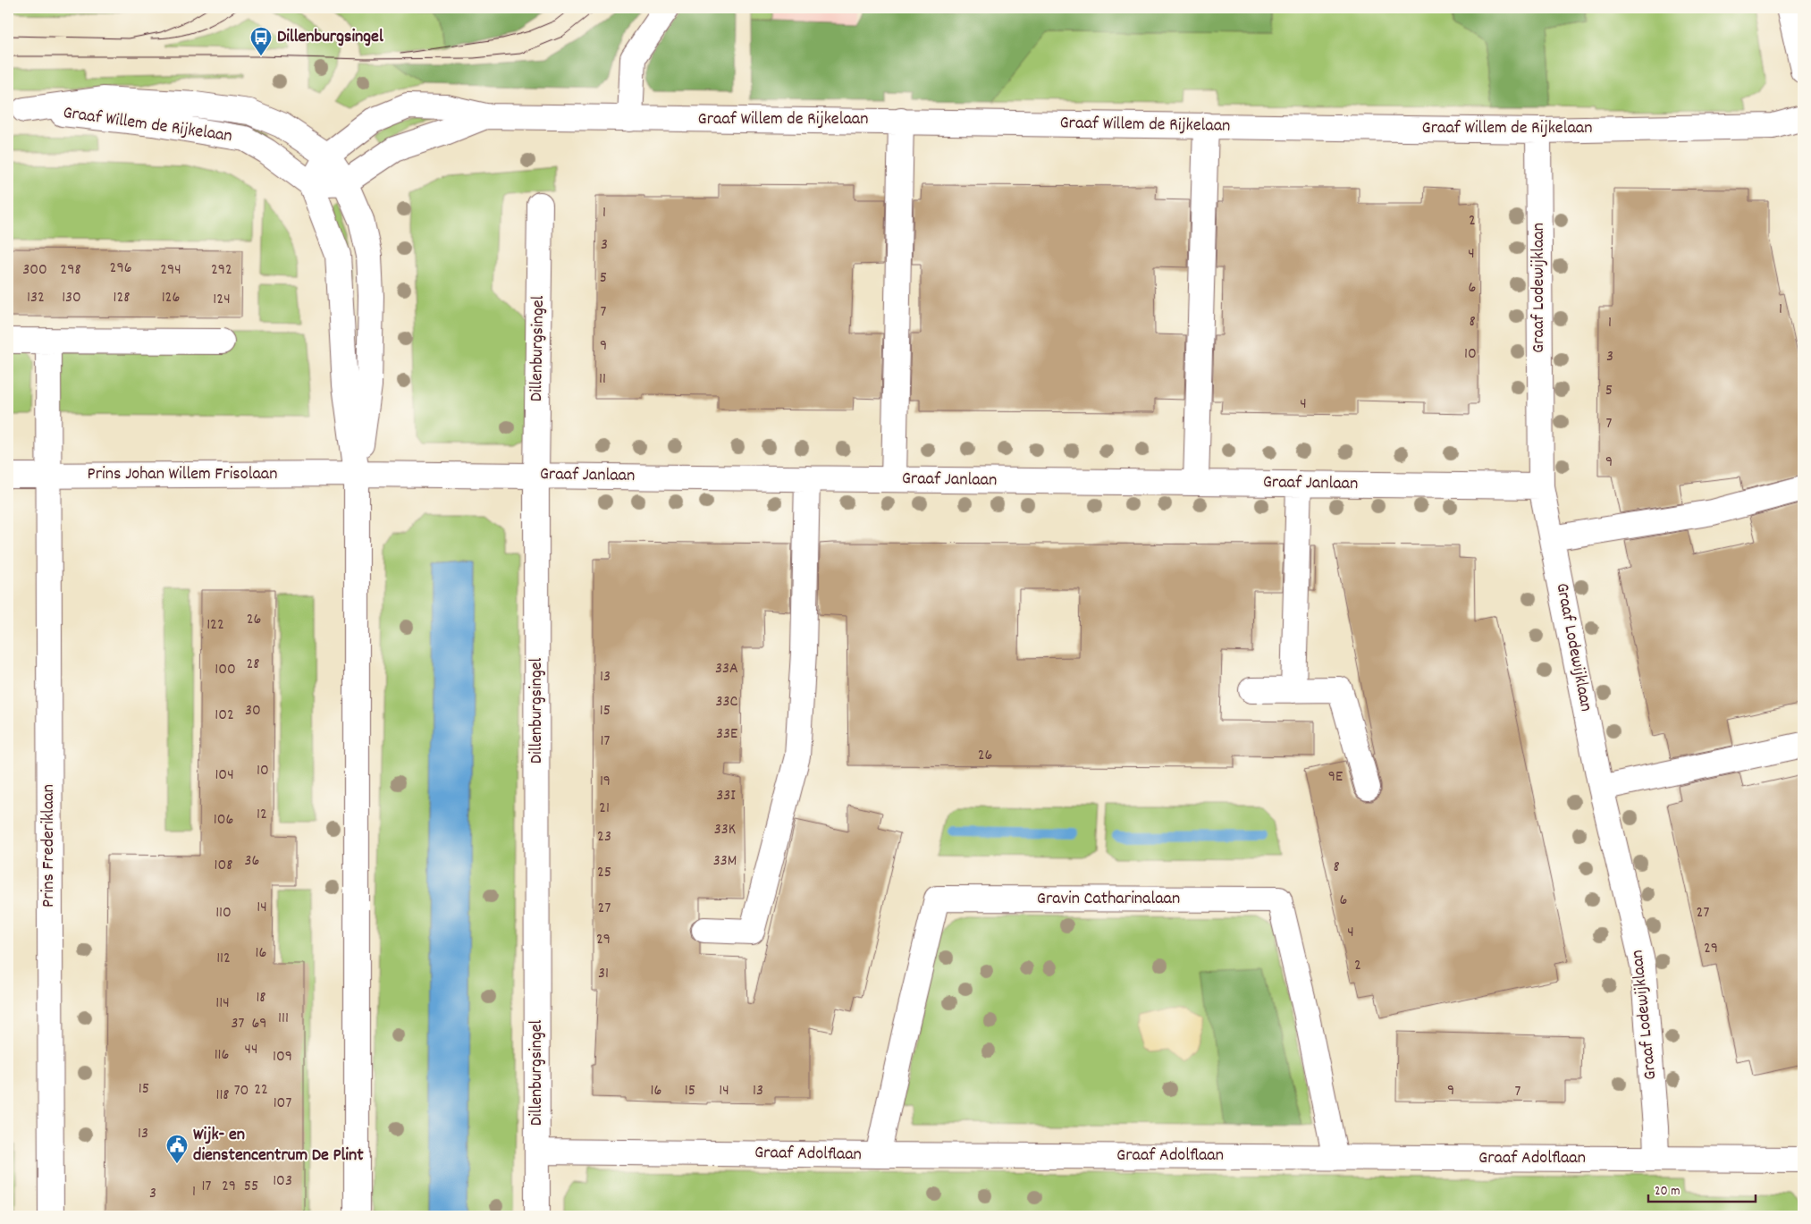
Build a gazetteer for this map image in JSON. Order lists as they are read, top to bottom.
{
  "streets": {
    "street": [
      "Graaf Willem de Rijkelaan",
      "Graaf Lodewijklaan",
      "Dillenburgsingel",
      "Prins Johan Willem Frisolaan",
      "Graaf Janlaan",
      "Prins Frederiklaan",
      "Gravin Catharinalaan",
      "Graaf Adolflaan"
    ]
  },
  "crossings": [
    ["Graaf Willem de Rijkelaan", "Graaf Lodewijklaan"],
    ["Graaf Lodewijklaan", "Graaf Janlaan"],
    ["Graaf Lodewijklaan", "Graaf Adolflaan"],
    ["Dillenburgsingel", "Graaf Janlaan"],
    ["Dillenburgsingel", "Graaf Adolflaan"],
    ["Prins Johan Willem Frisolaan", "Graaf Janlaan"],
    ["Prins Johan Willem Frisolaan", "Prins Frederiklaan"],
    ["Gravin Catharinalaan", "Graaf Adolflaan"]
  ],
  "places": {
    "bus stop": ["Dillenburgsingel"],
    "public building": ["Wijk- en dienstencentrum De Plint"]
  },
  "house_numbers": [
    "1",
    "2",
    "3",
    "4",
    "296",
    "300",
    "298",
    "294",
    "292",
    "5",
    "6",
    "132",
    "130",
    "128",
    "126",
    "124",
    "1",
    "7",
    "8",
    "1",
    "9",
    "10",
    "3",
    "11",
    "5",
    "4",
    "7",
    "9",
    "26",
    "122",
    "28",
    "33A",
    "100",
    "13",
    "33C",
    "30",
    "15",
    "102",
    "33E",
    "17",
    "26",
    "10",
    "104",
    "9E",
    "19",
    "33I",
    "21",
    "12",
    "106",
    "33K",
    "23",
    "36",
    "33M",
    "108",
    "8",
    "25",
    "6",
    "14",
    "27",
    "110",
    "27",
    "4",
    "29",
    "29",
    "16",
    "112",
    "2",
    "31",
    "18",
    "114",
    "111",
    "37",
    "69",
    "44",
    "116",
    "109",
    "15",
    "22",
    "70",
    "16",
    "15",
    "14",
    "13",
    "9",
    "7",
    "118",
    "107",
    "13",
    "103",
    "17",
    "29",
    "55",
    "1",
    "3"
  ],
  "scale_bar": "20 m"
}
